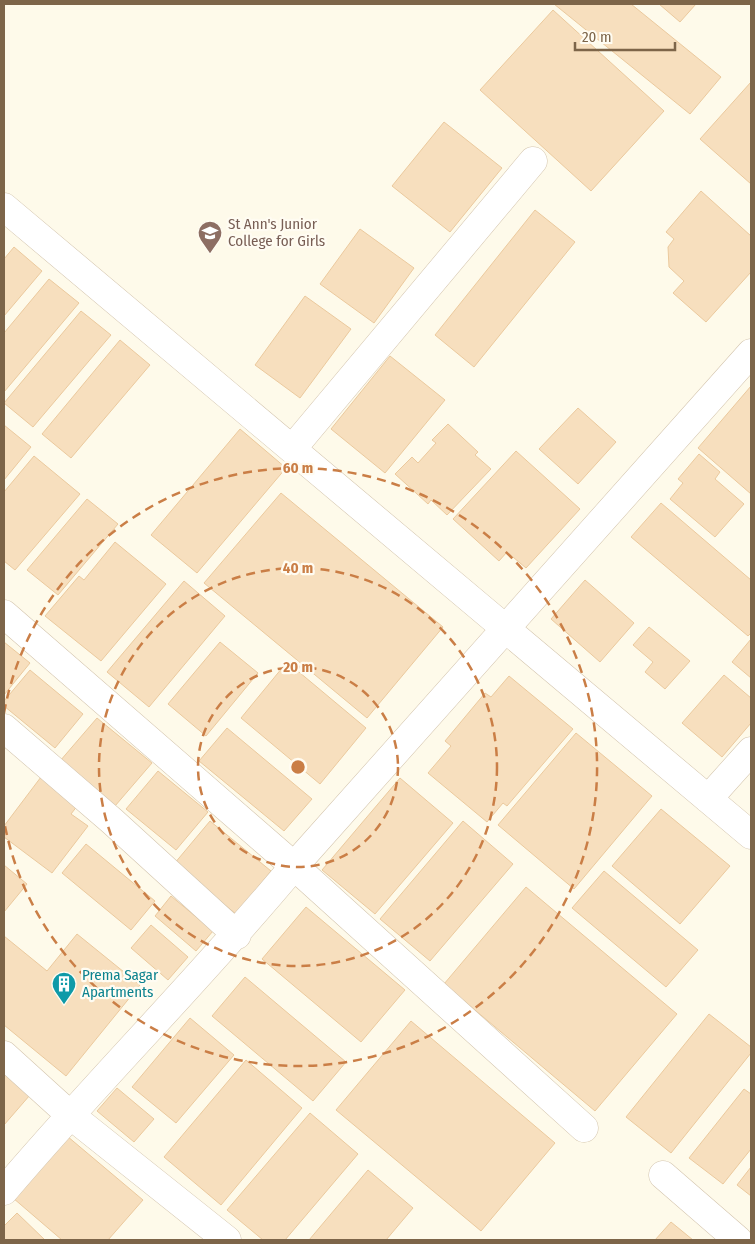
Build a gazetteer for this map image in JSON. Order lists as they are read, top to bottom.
{
  "places": {
    "school or university": ["St Ann's Junior College for Girls"],
    "building": ["Prema Sagar Apartments"]
  },
  "scale_bar": "20 m",
  "rings": ["60 m", "40 m", "20 m"]
}
